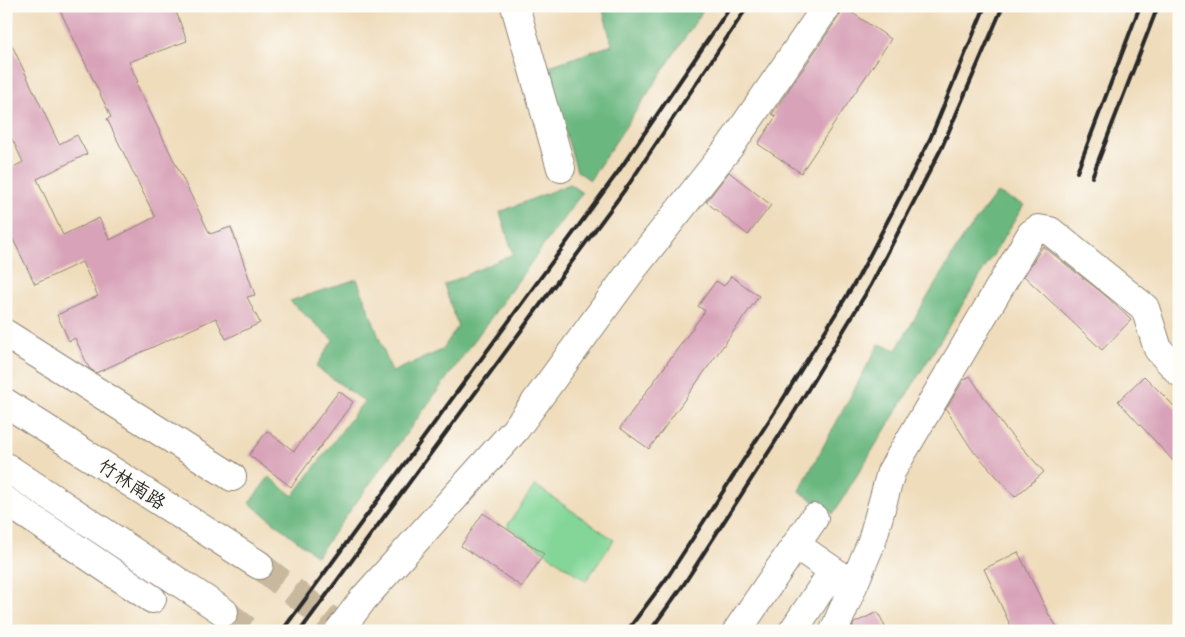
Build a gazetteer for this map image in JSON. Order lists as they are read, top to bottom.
{
  "streets": {
    "main road": ["竹林南路"]
  }
}
